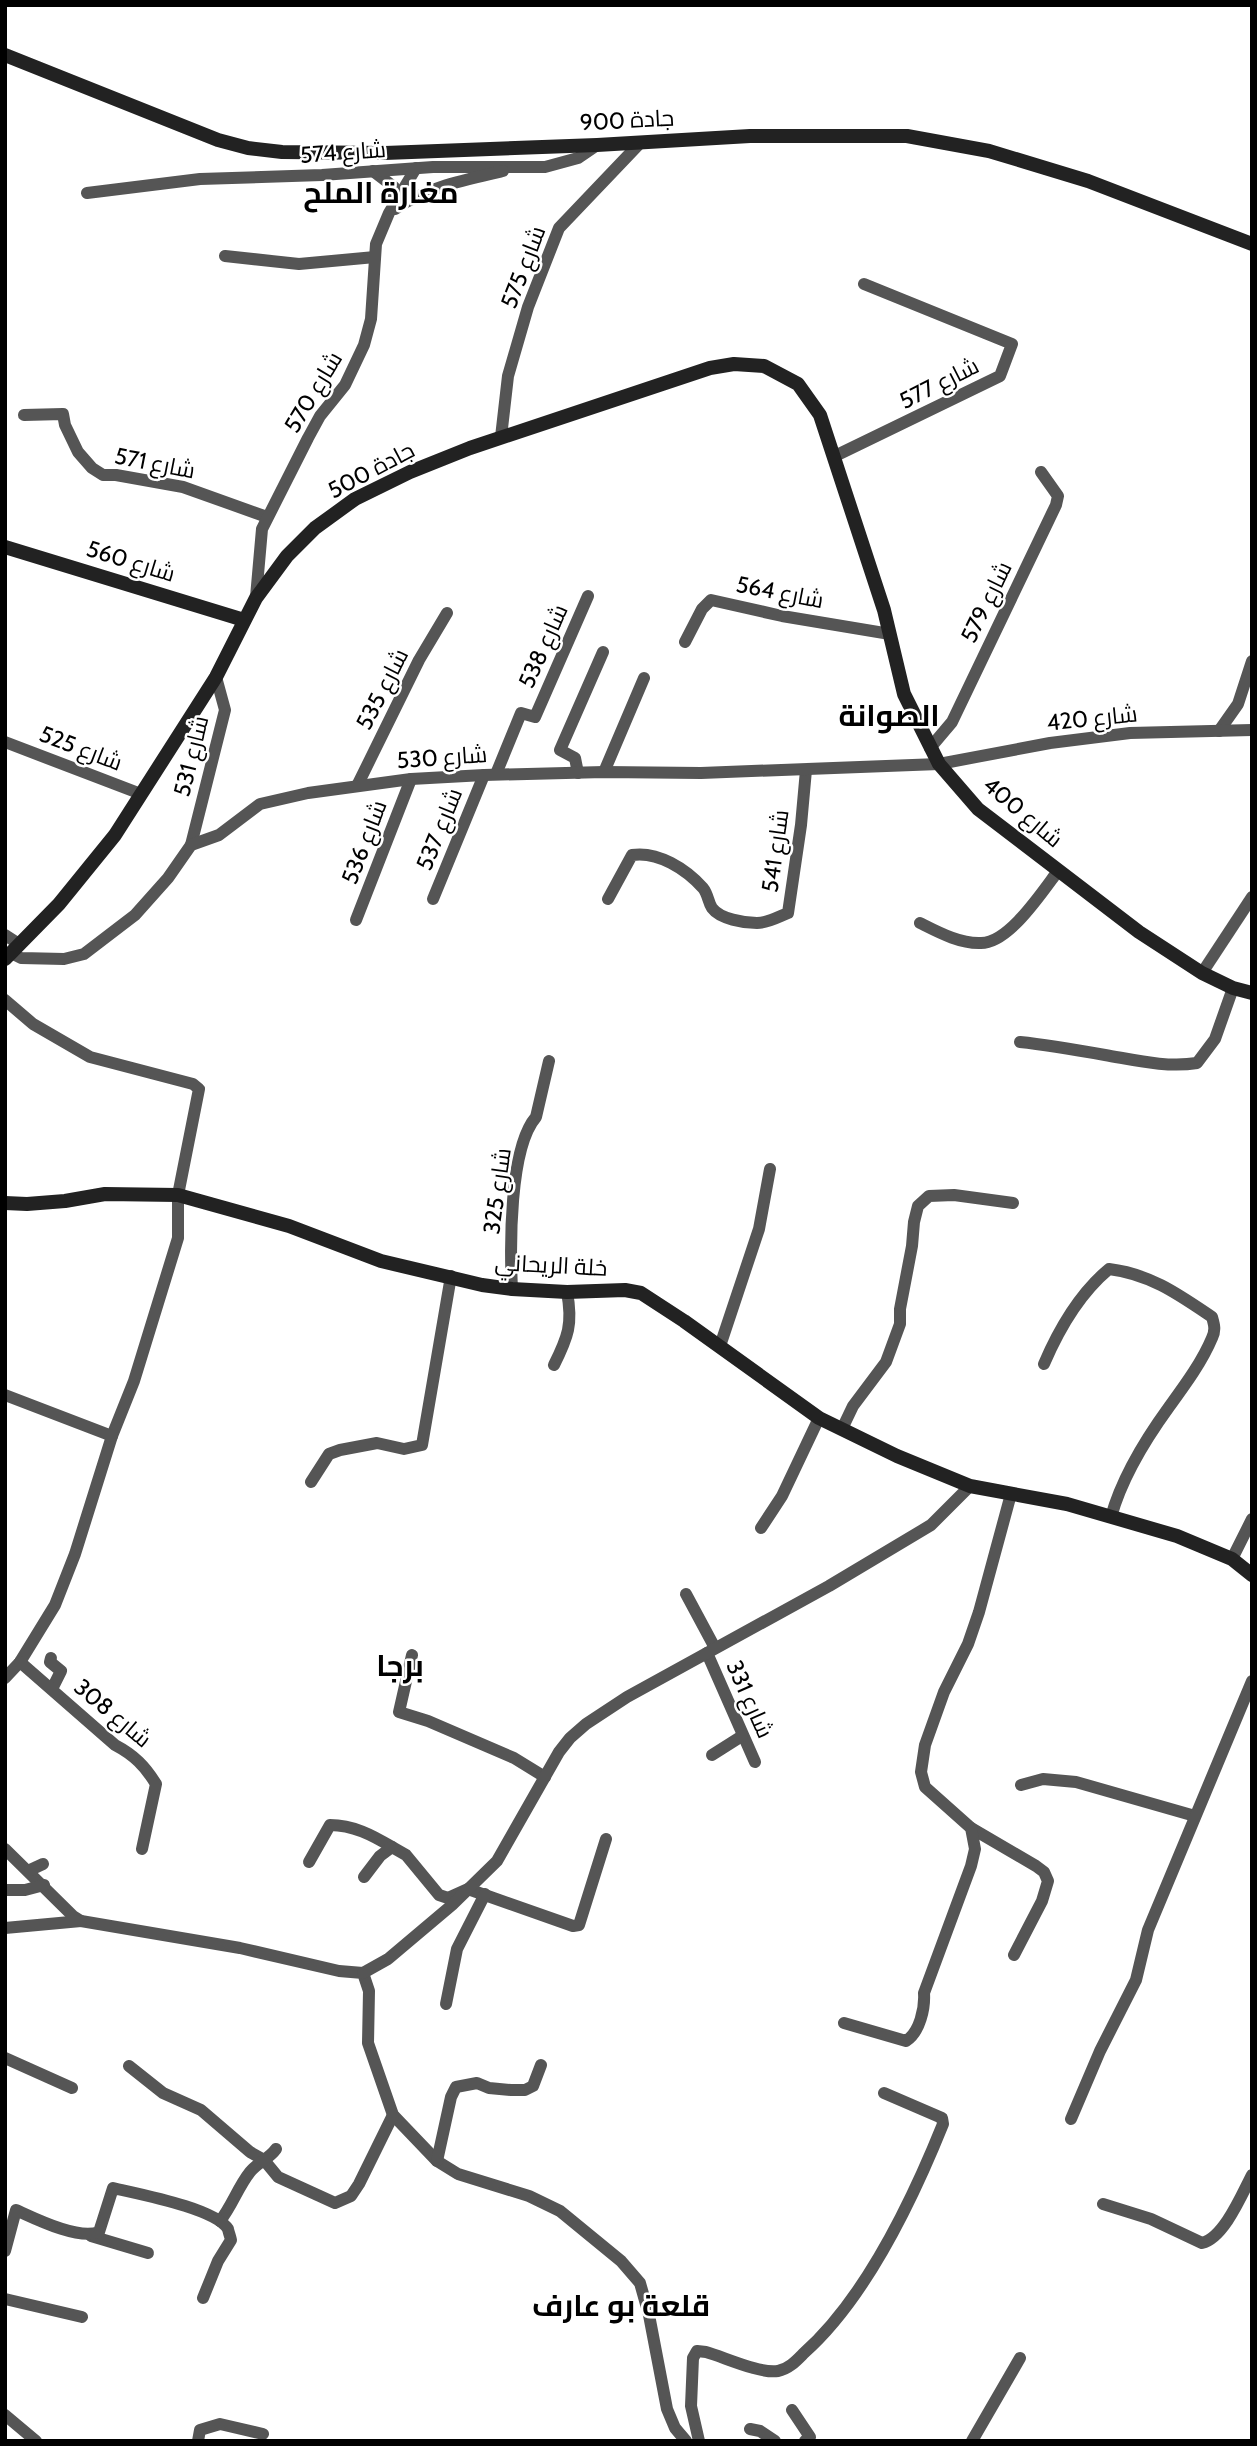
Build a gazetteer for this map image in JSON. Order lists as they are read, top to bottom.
{
  "streets": {
    "main road": [
      "جادة 900",
      "جادة 500",
      "شارع 560",
      "شارع 400",
      "خلة الريحاني"
    ],
    "street": [
      "شارع 574",
      "شارع 575",
      "شارع 577",
      "شارع 570",
      "شارع 571",
      "شارع 564",
      "شارع 579",
      "شارع 538",
      "شارع 535",
      "شارع 420",
      "شارع 525",
      "شارع 531",
      "شارع 530",
      "شارع 537",
      "شارع 536",
      "شارع 541",
      "شارع 325",
      "شارع 331",
      "شارع 308"
    ]
  },
  "crossings": [
    ["جادة 900", "شارع 574"],
    ["جادة 900", "شارع 575"],
    ["شارع 574", "شارع 570"],
    ["شارع 575", "جادة 500"],
    ["شارع 577", "جادة 500"],
    ["شارع 577", "شارع 400"],
    ["شارع 570", "شارع 571"],
    ["شارع 570", "جادة 500"],
    ["جادة 500", "شارع 560"],
    ["جادة 500", "شارع 525"],
    ["جادة 500", "شارع 531"],
    ["جادة 500", "شارع 400"],
    ["شارع 564", "شارع 400"],
    ["شارع 579", "شارع 400"],
    ["شارع 538", "شارع 530"],
    ["شارع 538", "شارع 537"],
    ["شارع 535", "شارع 530"],
    ["شارع 420", "شارع 530"],
    ["شارع 420", "شارع 400"],
    ["شارع 531", "شارع 530"],
    ["شارع 530", "شارع 400"],
    ["شارع 530", "شارع 537"],
    ["شارع 530", "شارع 536"],
    ["شارع 530", "شارع 541"],
    ["شارع 325", "خلة الريحاني"]
  ],
  "districts": [
    "مغارة الملح",
    "الصوانة",
    "برجا",
    "قلعة بو عارف"
  ]
}
